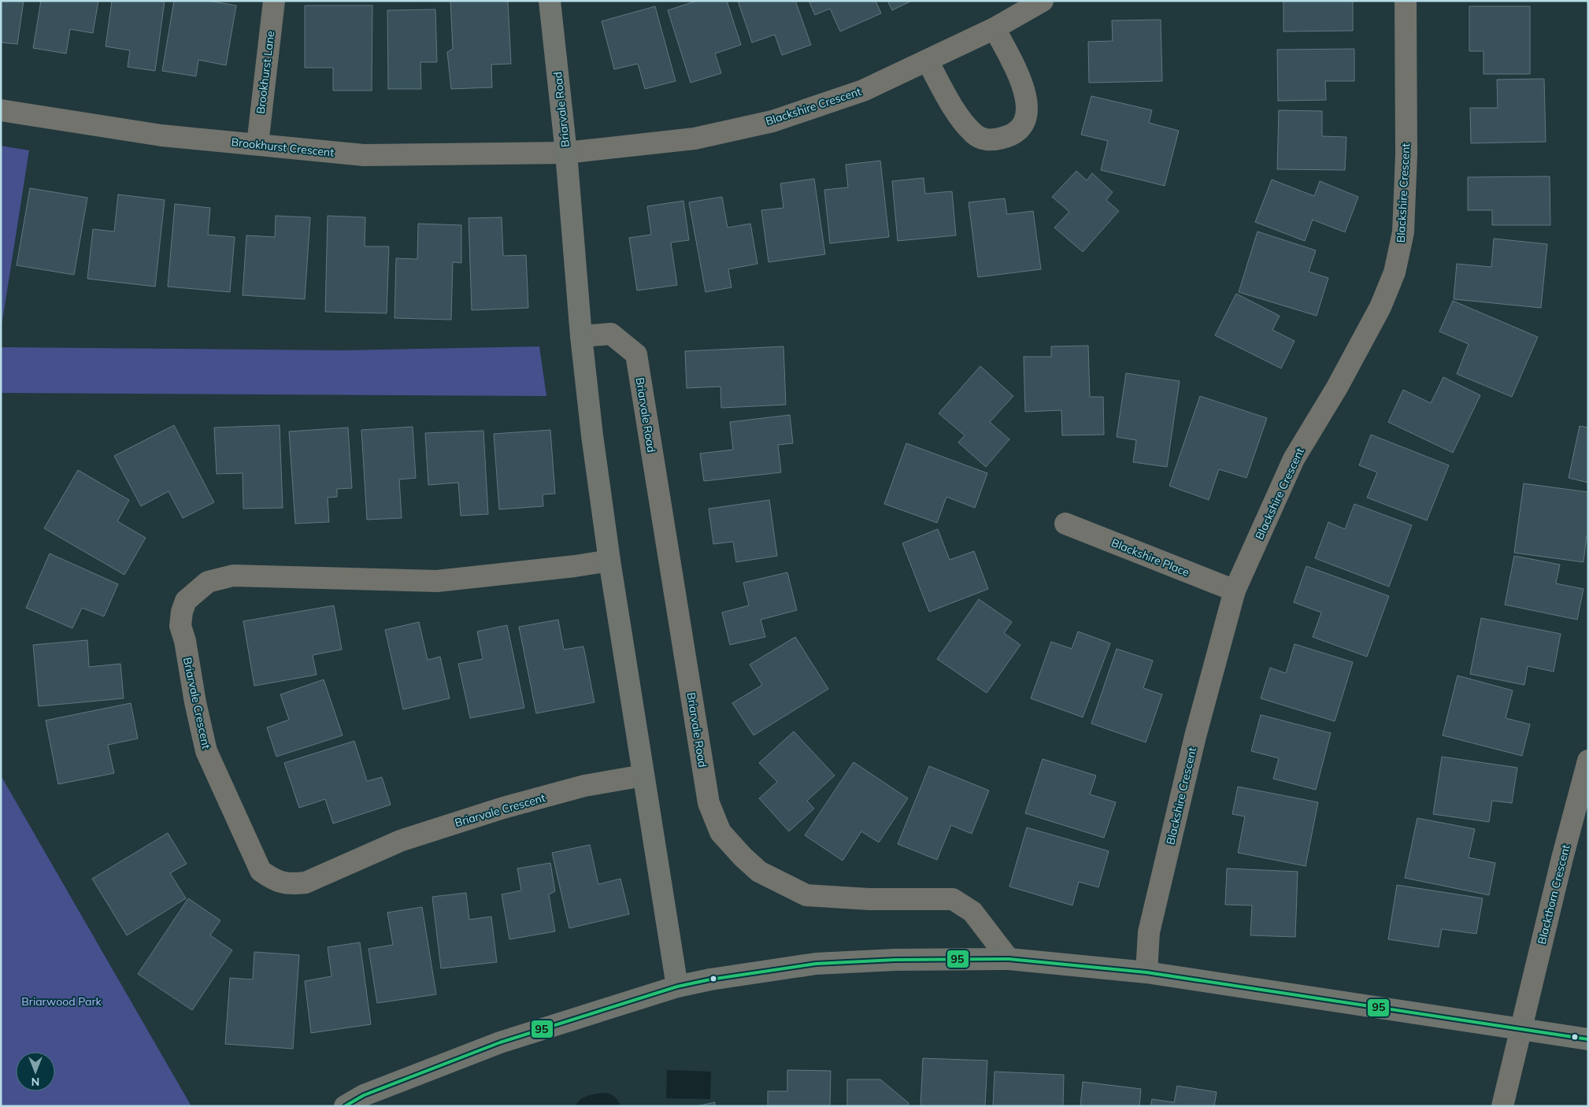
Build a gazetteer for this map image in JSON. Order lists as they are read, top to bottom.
{
  "streets": {
    "street": [
      "Brookhurst Lane",
      "Blackshire Crescent",
      "Briarvale Road",
      "Brookhurst Crescent",
      "Blackshire Place",
      "Briarvale Crescent",
      "Blackthorn Crescent"
    ]
  },
  "crossings": [
    ["Brookhurst Lane", "Brookhurst Crescent"],
    ["Blackshire Crescent", "Briarvale Road"],
    ["Blackshire Crescent", "Brookhurst Crescent"],
    ["Blackshire Crescent", "Blackshire Place"],
    ["Briarvale Road", "Brookhurst Crescent"],
    ["Briarvale Road", "Briarvale Crescent"]
  ],
  "parks": ["Briarwood Park"],
  "lines": ["transit line 95"],
  "north": "bottom"
}
